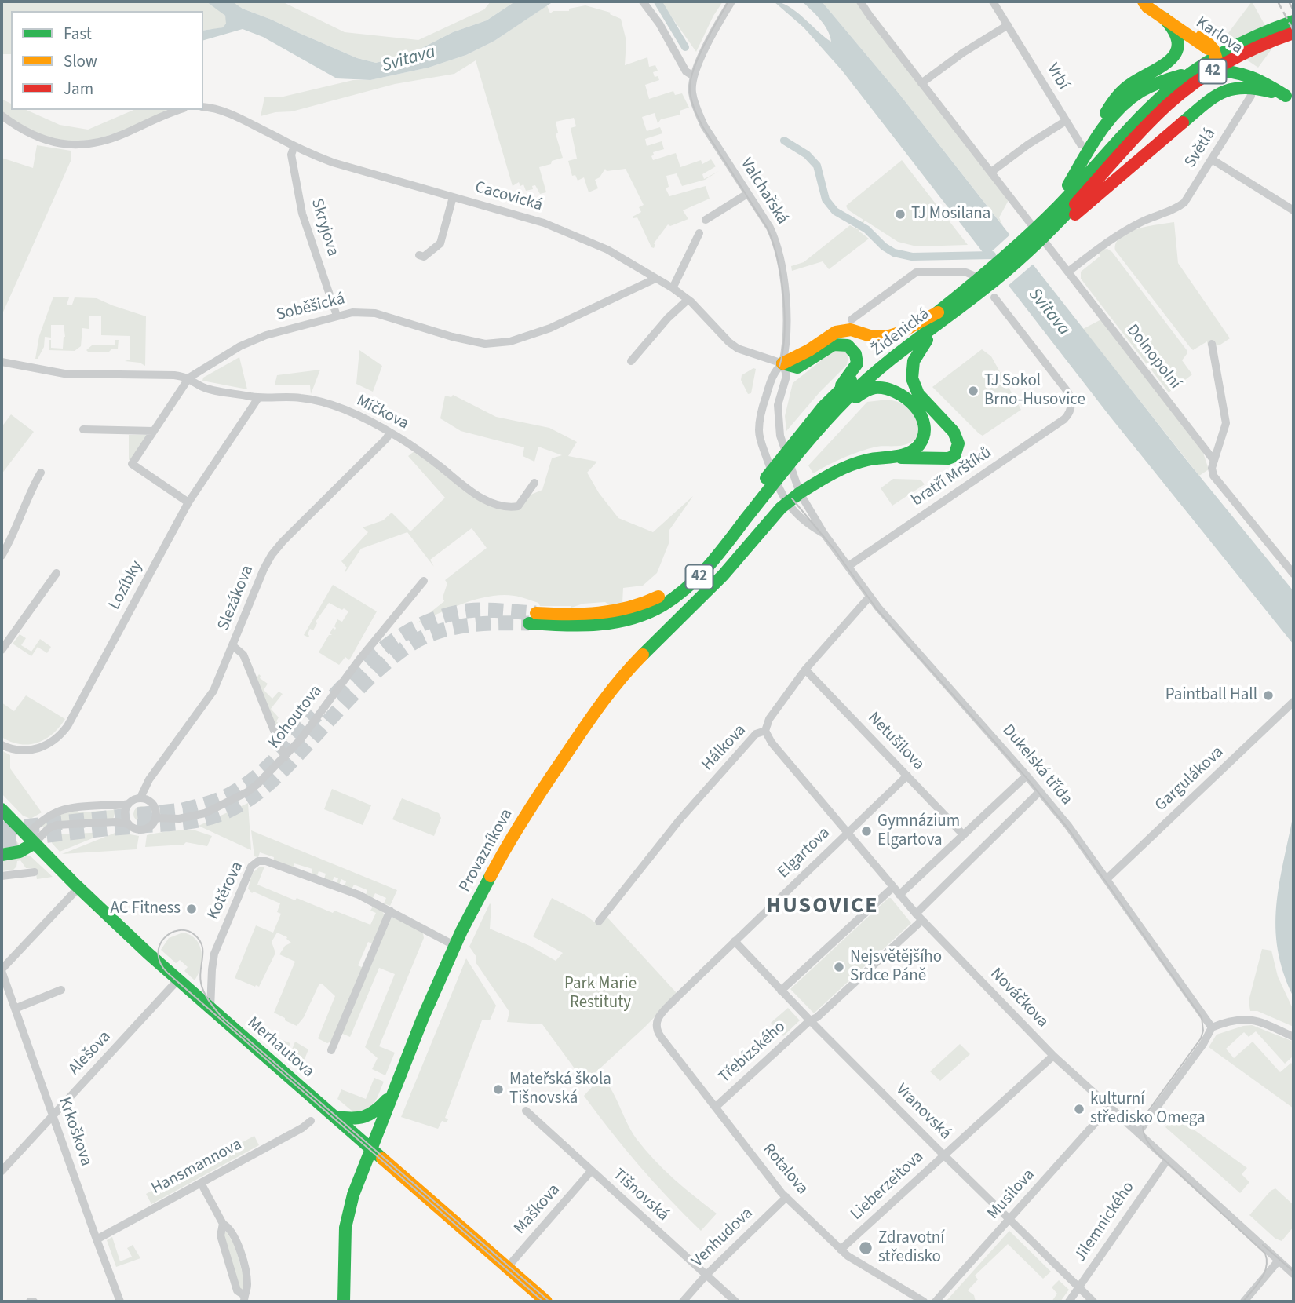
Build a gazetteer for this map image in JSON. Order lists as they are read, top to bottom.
{
  "streets": {
    "main road": [
      "Karlova",
      "42",
      "Židenická",
      "Provazníkova",
      "Merhautova"
    ],
    "street": [
      "Vrbí",
      "Světlá",
      "Valchařská",
      "Cacovická",
      "Skryjova",
      "Soběšická",
      "Dolnopolní",
      "Míčkova",
      "bratří Mrštíků",
      "Lozíbky",
      "Slezákova",
      "Kohoutova",
      "Netušilova",
      "Hálkova",
      "Dukelská třída",
      "Gargulákova",
      "Elgartova",
      "Kotěrova",
      "Nováčkova",
      "Třebízského",
      "Alešova",
      "Vranovská",
      "Krkoškova",
      "Hansmannova",
      "Rotalova",
      "Lieberzeitova",
      "Musilova",
      "Tišnovská",
      "Maškova",
      "Jilemnického",
      "Venhudova"
    ]
  },
  "crossings": [
    ["Karlova", "42"],
    ["42", "Vrbí"],
    ["42", "Židenická"],
    ["Světlá", "Dolnopolní"],
    ["Valchařská", "Cacovická"],
    ["Valchařská", "Dukelská třída"],
    ["Cacovická", "Skryjova"],
    ["Cacovická", "Soběšická"],
    ["Cacovická", "Dukelská třída"],
    ["Skryjova", "Soběšická"],
    ["Soběšická", "Míčkova"],
    ["Míčkova", "Lozíbky"],
    ["Míčkova", "Slezákova"],
    ["bratří Mrštíků", "Dukelská třída"],
    ["Slezákova", "Kohoutova"],
    ["Netušilova", "Hálkova"],
    ["Netušilova", "Elgartova"],
    ["Hálkova", "Dukelská třída"],
    ["Hálkova", "Nováčkova"],
    ["Dukelská třída", "Gargulákova"],
    ["Dukelská třída", "Provazníkova"],
    ["Dukelská třída", "Třebízského"],
    ["Provazníkova", "Kotěrova"],
    ["Provazníkova", "Merhautova"],
    ["Elgartova", "Nováčkova"],
    ["Elgartova", "Vranovská"],
    ["Elgartova", "Rotalova"],
    ["Kotěrova", "Merhautova"],
    ["Nováčkova", "Třebízského"],
    ["Nováčkova", "Lieberzeitova"],
    ["Nováčkova", "Musilova"],
    ["Nováčkova", "Jilemnického"],
    ["Merhautova", "Alešova"],
    ["Merhautova", "Maškova"],
    ["Třebízského", "Vranovská"],
    ["Třebízského", "Rotalova"],
    ["Alešova", "Krkoškova"],
    ["Vranovská", "Lieberzeitova"],
    ["Vranovská", "Musilova"],
    ["Vranovská", "Jilemnického"],
    ["Krkoškova", "Hansmannova"],
    ["Rotalova", "Lieberzeitova"],
    ["Rotalova", "Venhudova"],
    ["Tišnovská", "Maškova"],
    ["Tišnovská", "Venhudova"]
  ],
  "districts": ["HUSOVICE"],
  "water": ["Svitava"],
  "parks": ["Park Marie Restituty"],
  "places": [
    "TJ Mosilana",
    "TJ Sokol Brno-Husovice",
    "Paintball Hall",
    "Gymnázium Elgartova",
    "AC Fitness",
    "Nejsvětějšího Srdce Páně",
    "Mateřská škola Tišnovská",
    "kulturní středisko Omega",
    "Zdravotní středisko"
  ],
  "legend": ["Fast", "Slow", "Jam"]
}
